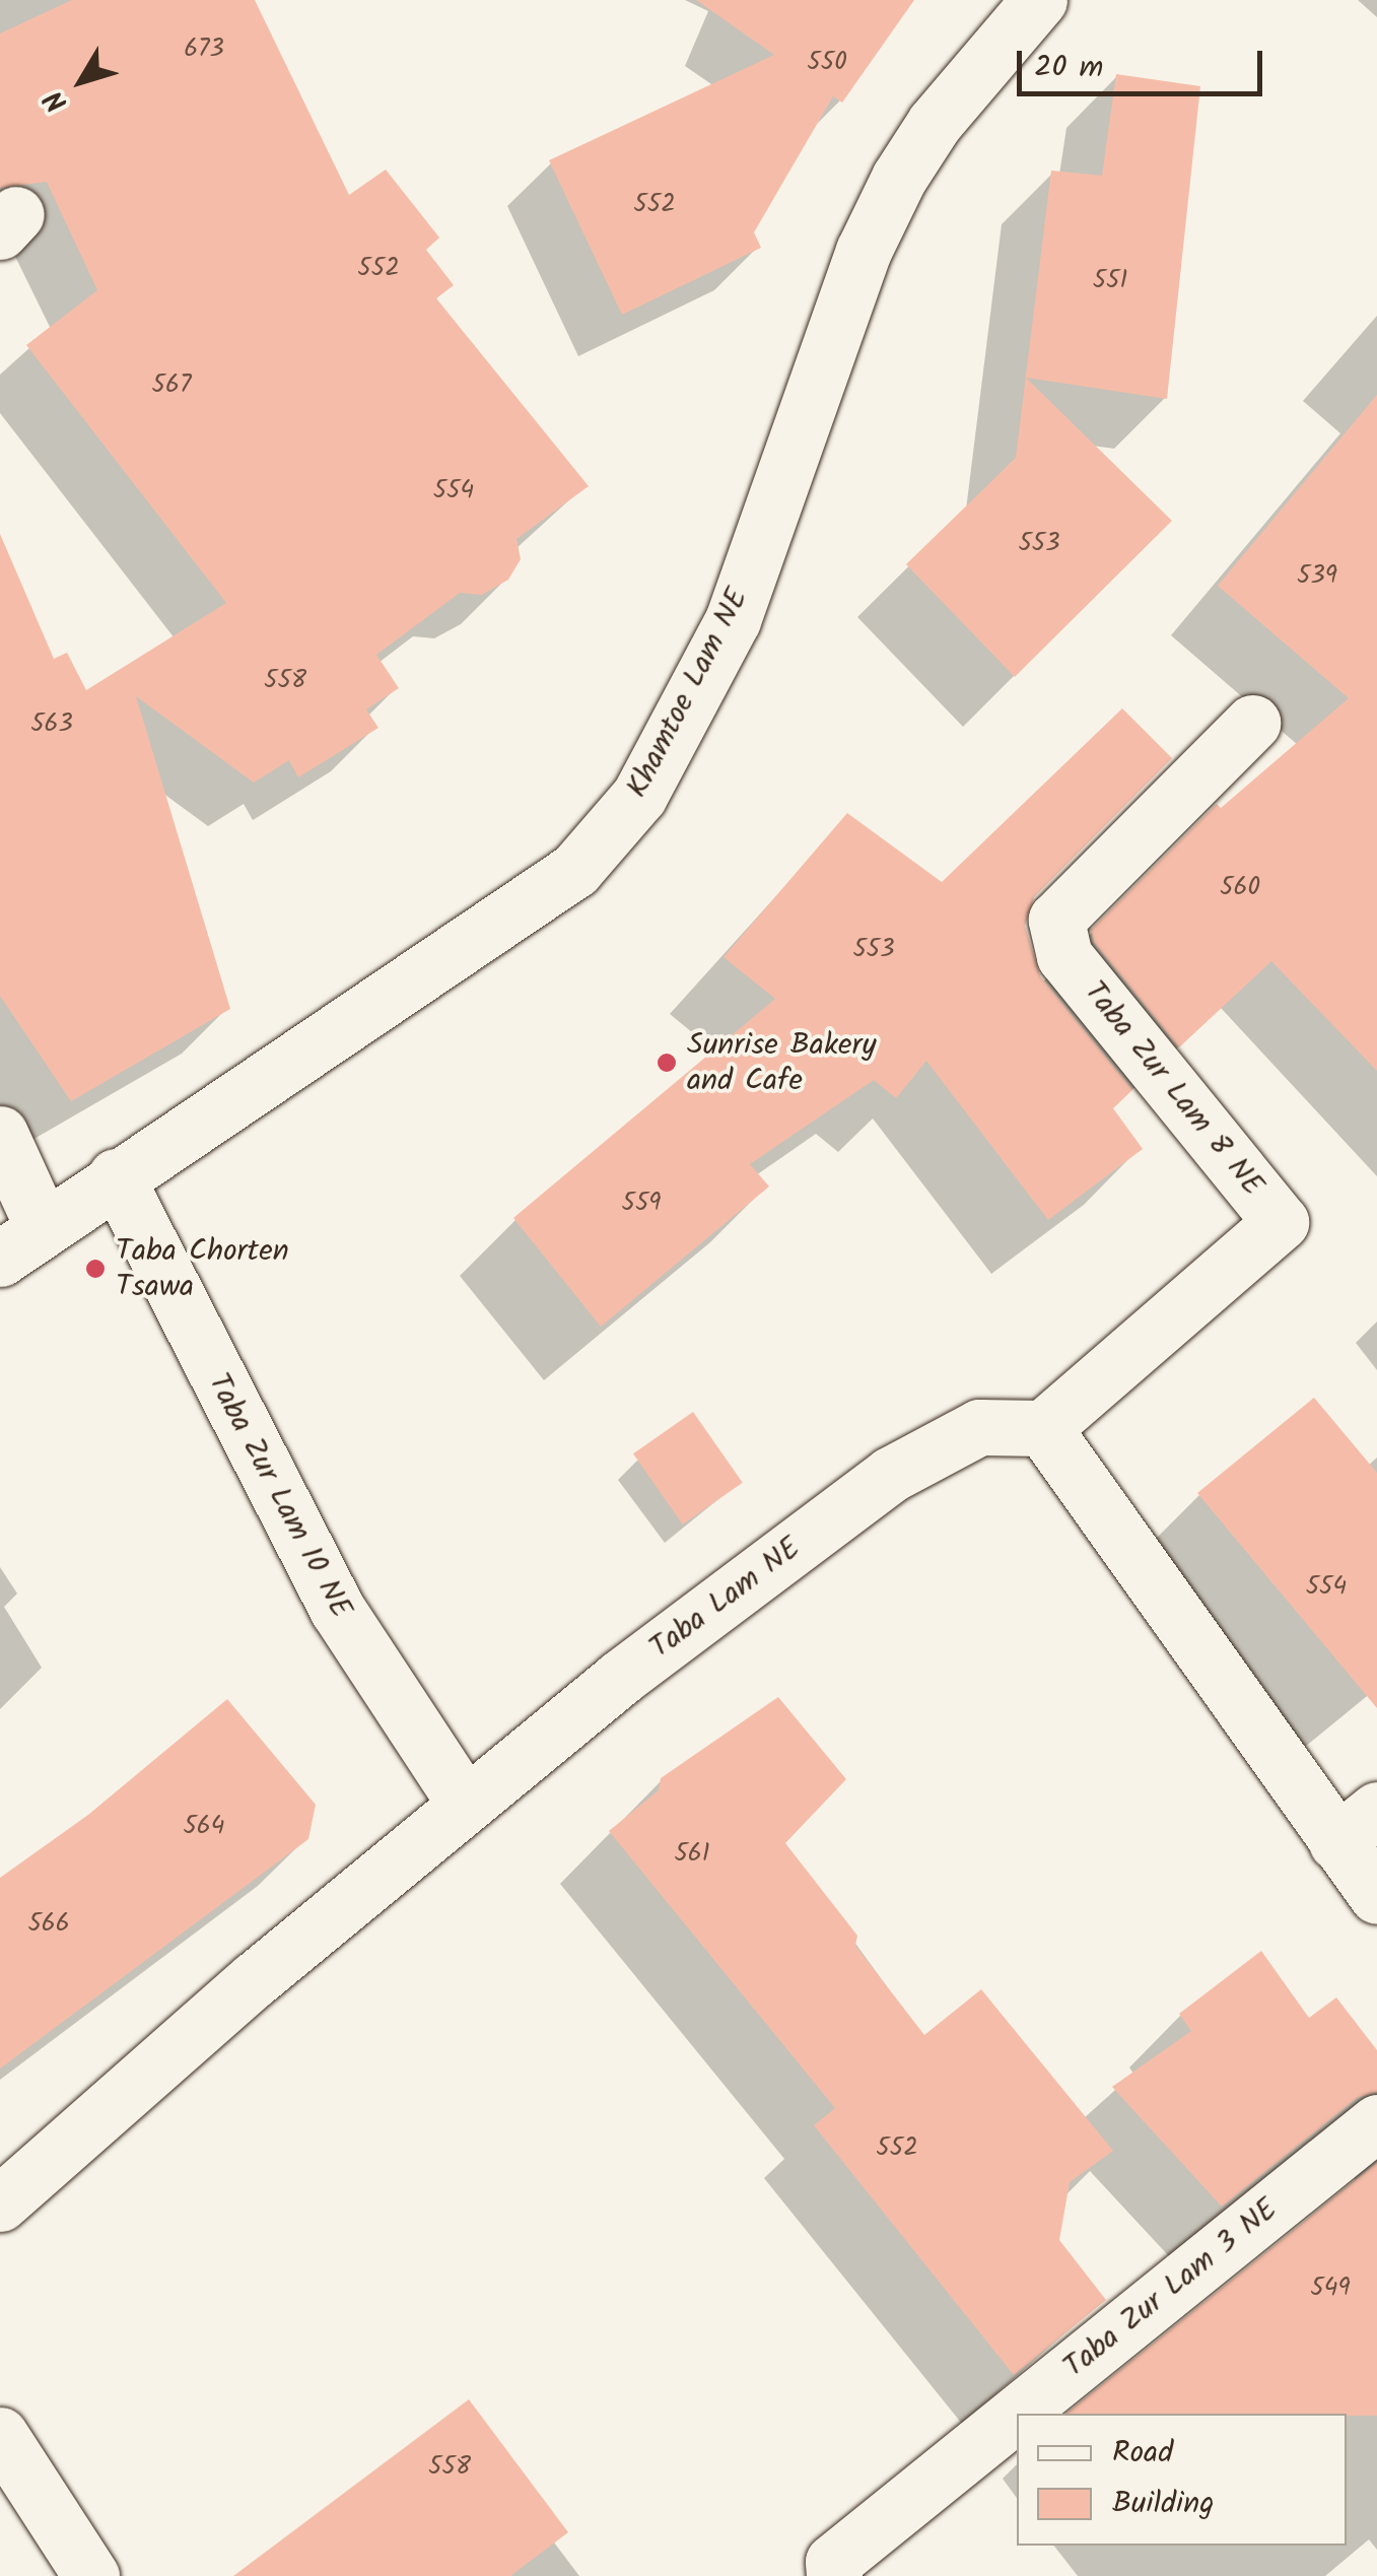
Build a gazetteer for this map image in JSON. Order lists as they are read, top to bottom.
{
  "streets": {
    "street": [
      "Khamtoe Lam NE",
      "Taba Zur Lam 8 NE",
      "Taba Zur Lam 10 NE",
      "Taba Lam NE",
      "Taba Zur Lam 3 NE"
    ]
  },
  "crossings": [
    ["Khamtoe Lam NE", "Taba Zur Lam 10 NE"],
    ["Taba Zur Lam 8 NE", "Taba Lam NE"],
    ["Taba Zur Lam 10 NE", "Taba Lam NE"]
  ],
  "places": ["Sunrise Bakery and Cafe", "Taba Chorten Tsawa"],
  "house_numbers": [
    "673",
    "550",
    "552",
    "552",
    "551",
    "567",
    "554",
    "553",
    "539",
    "558",
    "563",
    "560",
    "553",
    "559",
    "554",
    "564",
    "561",
    "566",
    "552",
    "549",
    "558"
  ],
  "legend": ["Road", "Building"],
  "scale_bar": "20 m",
  "north": "bottom left"
}
